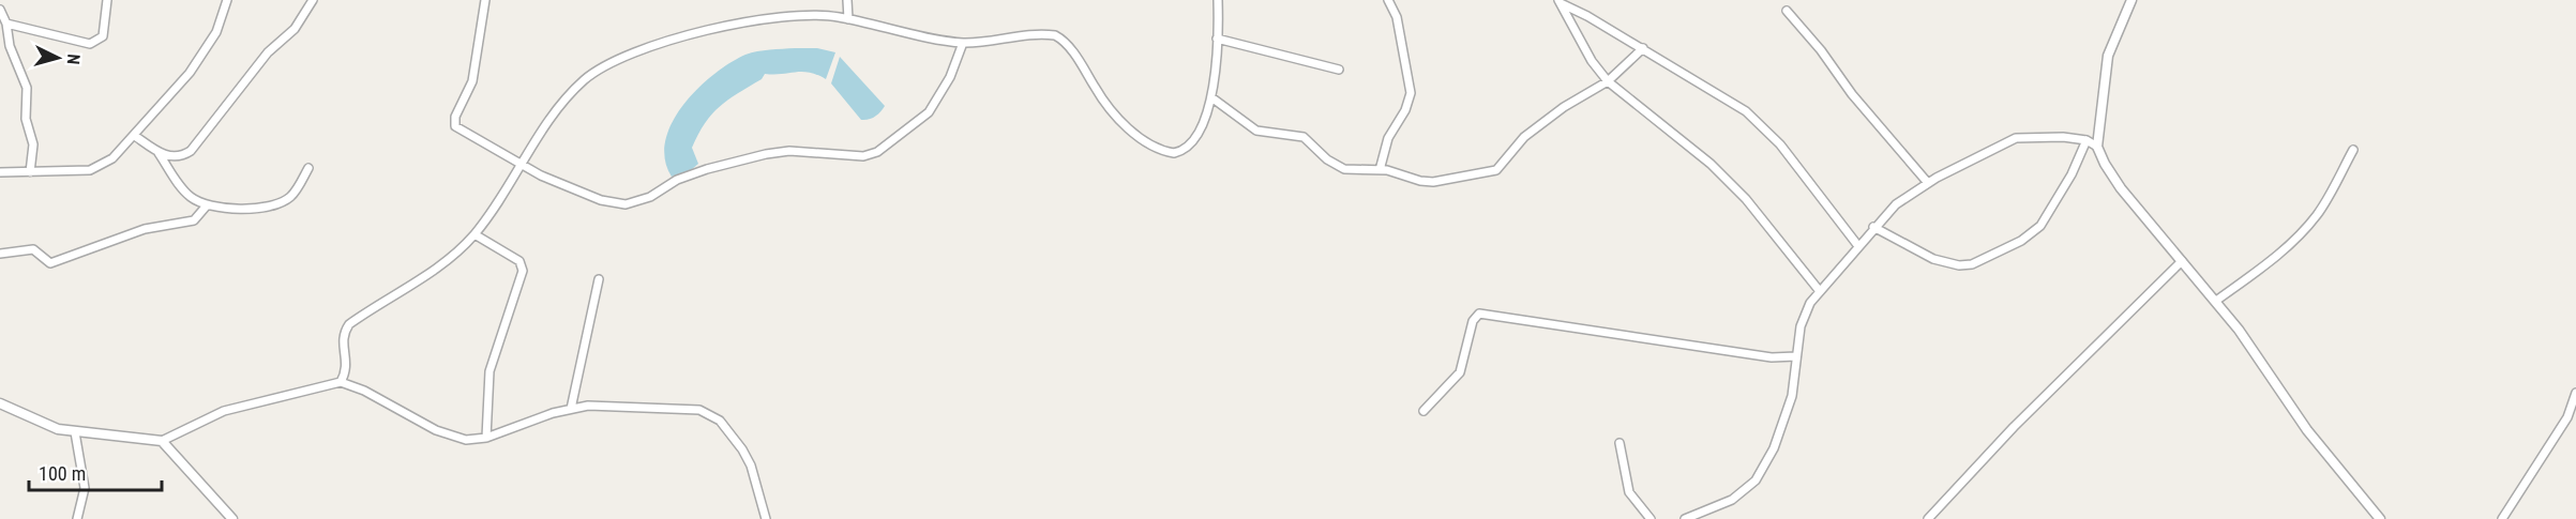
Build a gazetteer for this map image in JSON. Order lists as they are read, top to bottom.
{
  "scale_bar": "100 m",
  "north": "right"
}
